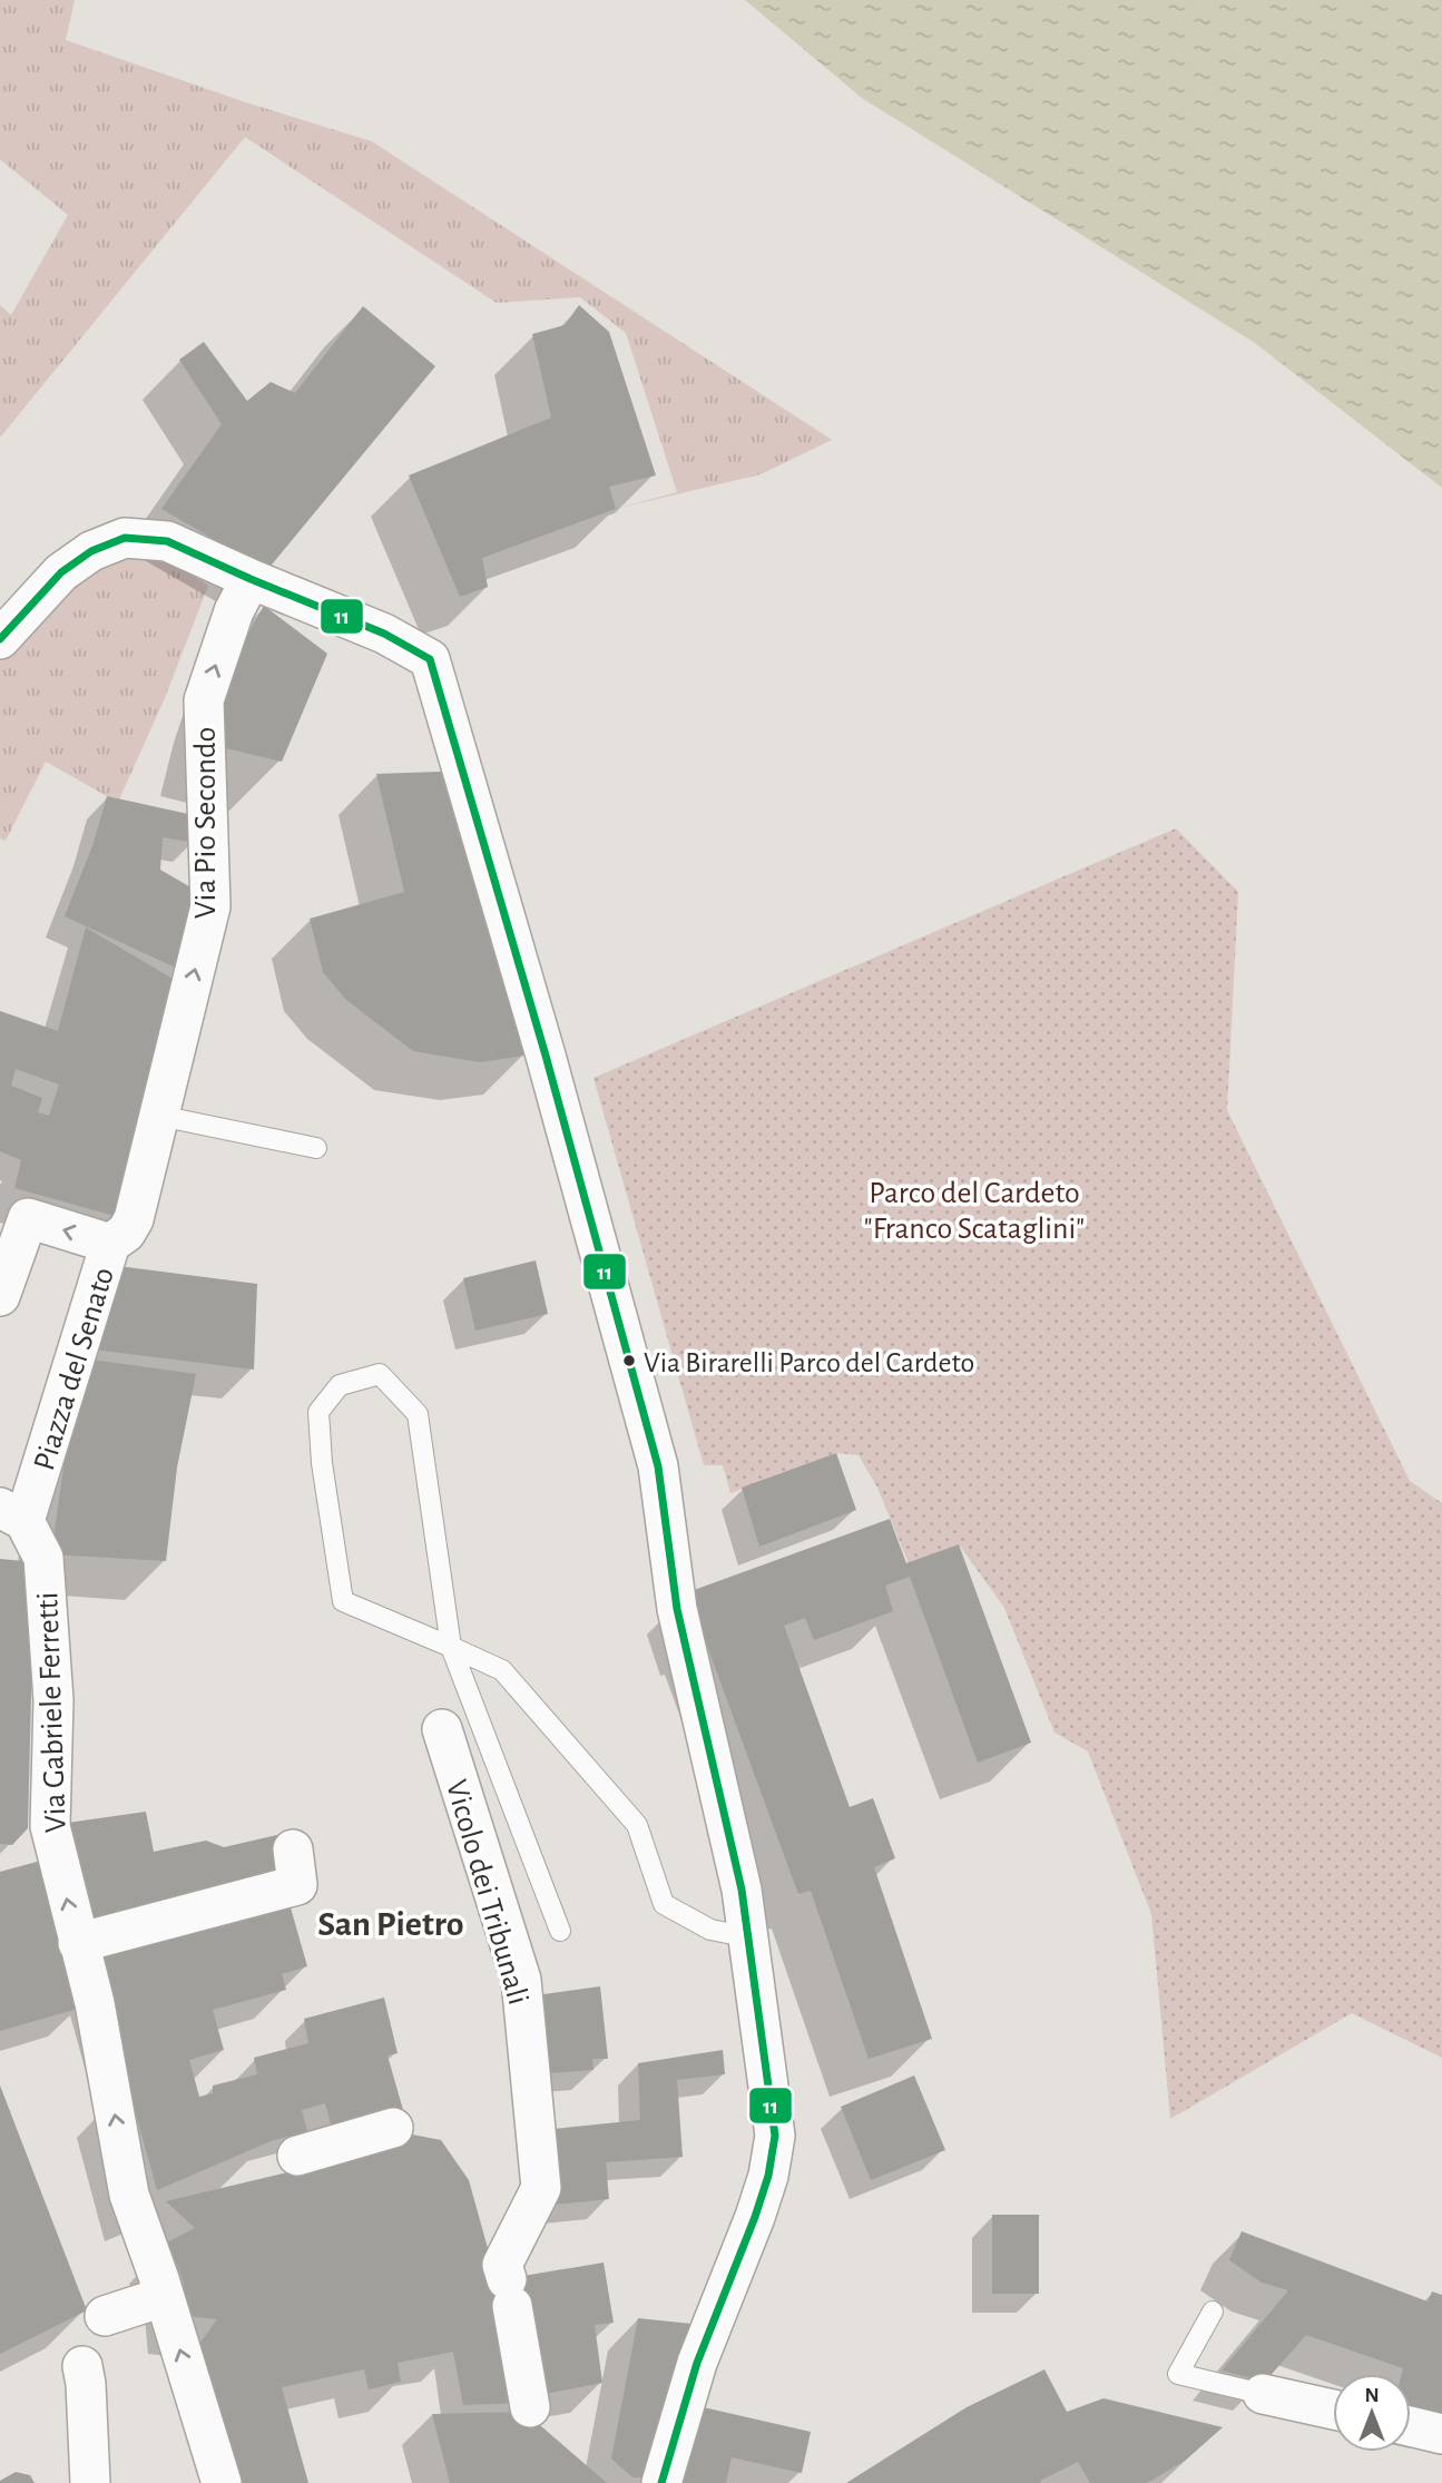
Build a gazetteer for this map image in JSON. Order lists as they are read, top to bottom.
{
  "streets": {
    "street": [
      "Via Pio Secondo",
      "Piazza del Senato",
      "Via Gabriele Ferretti",
      "Vicolo dei Tribunali"
    ]
  },
  "crossings": [
    ["Via Pio Secondo", "Piazza del Senato"],
    ["Piazza del Senato", "Via Gabriele Ferretti"]
  ],
  "one_way": ["Via Pio Secondo", "Via Gabriele Ferretti"],
  "districts": ["San Pietro"],
  "parks": ["Parco del Cardeto \"Franco Scataglini\""],
  "places": ["Via Birarelli Parco del Cardeto"],
  "lines": ["transit line 11"],
  "north": "top"
}
